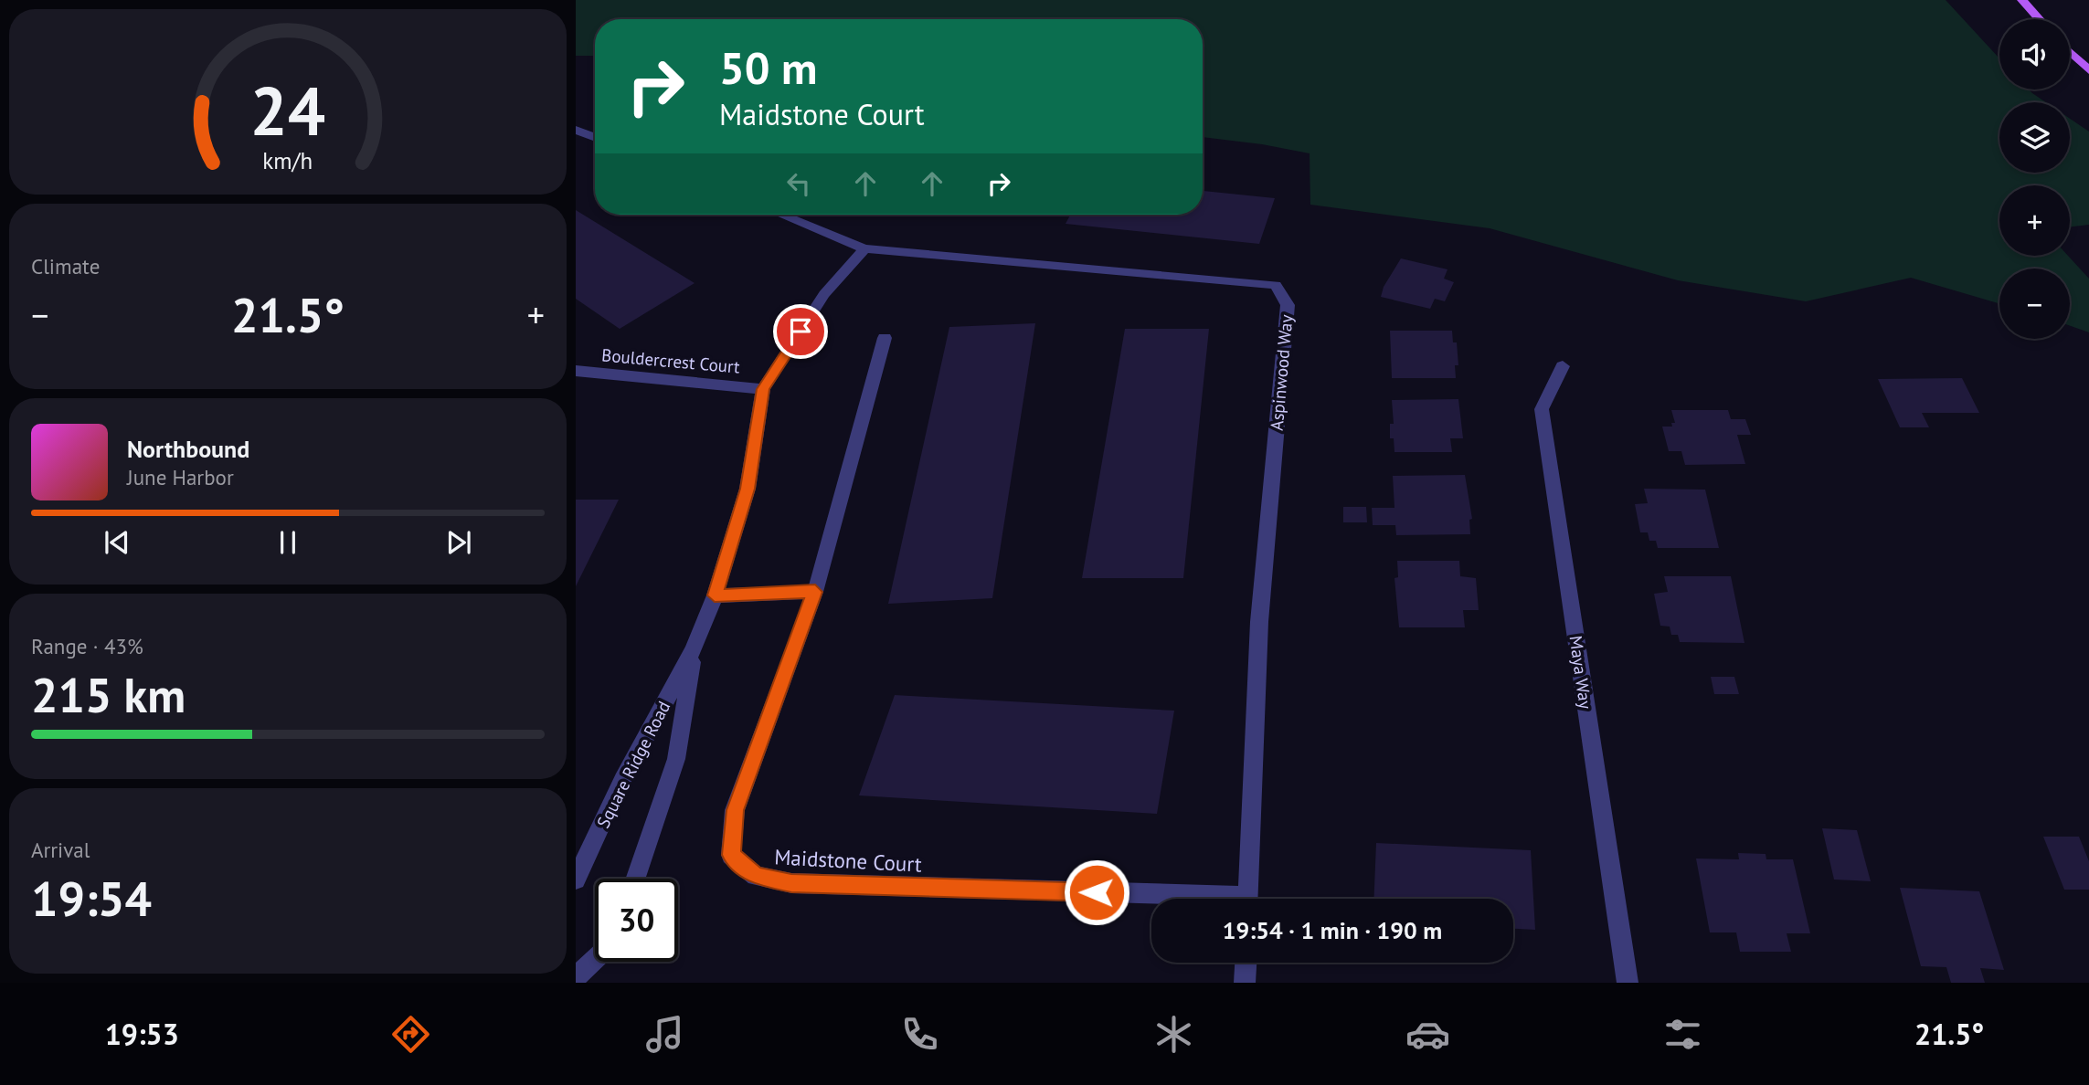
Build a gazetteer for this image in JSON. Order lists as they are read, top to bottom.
{
  "streets": {
    "street": [
      "Bouldercrest Court",
      "Aspinwood Way",
      "Maya Way",
      "Square Ridge Road",
      "Maidstone Court"
    ]
  },
  "crossings": [
    ["Bouldercrest Court", "Square Ridge Road"],
    ["Aspinwood Way", "Square Ridge Road"]
  ],
  "page": {
    "map_buttons": ["+", "−"],
    "turn": ["50 m", "Maidstone Court"],
    "tile": [
      "Climate",
      ["Range · 43%", "215 km"],
      ["Arrival", "19:54"]
    ],
    "heat": ["−", "21.5°", "+"],
    "song": ["Northbound", "June Harbor"],
    "limit": "30",
    "trip": "19:54 · 1 min · 190 m",
    "tabs": ["19:53", "21.5°"],
    "gauge": ["24", "km/h"]
  }
}
